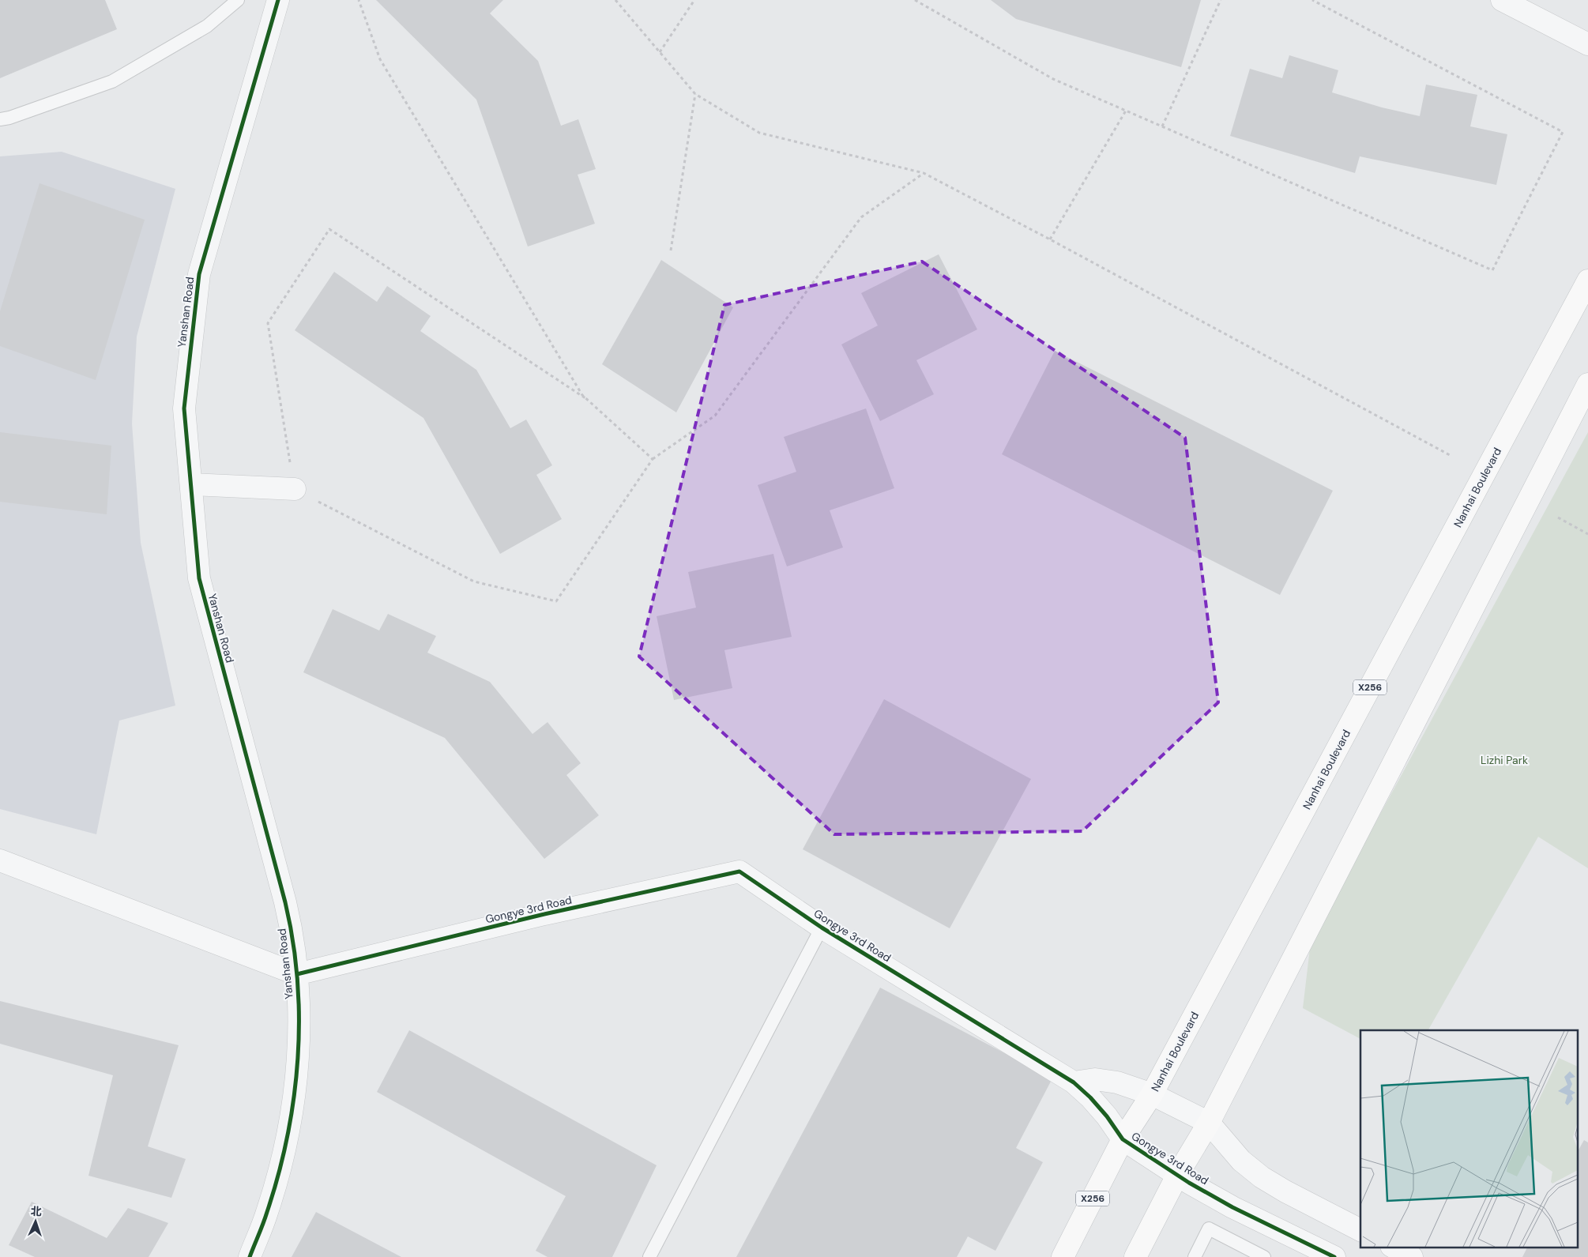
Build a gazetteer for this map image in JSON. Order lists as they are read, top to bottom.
{
  "streets": {
    "main road": ["Nanhai Boulevard", "X256"],
    "street": ["Yanshan Road", "Gongye 3rd Road"]
  },
  "crossings": [
    ["Yanshan Road", "Gongye 3rd Road"],
    ["Nanhai Boulevard", "Gongye 3rd Road"]
  ],
  "parks": ["Lizhi Park"],
  "north": "top"
}
